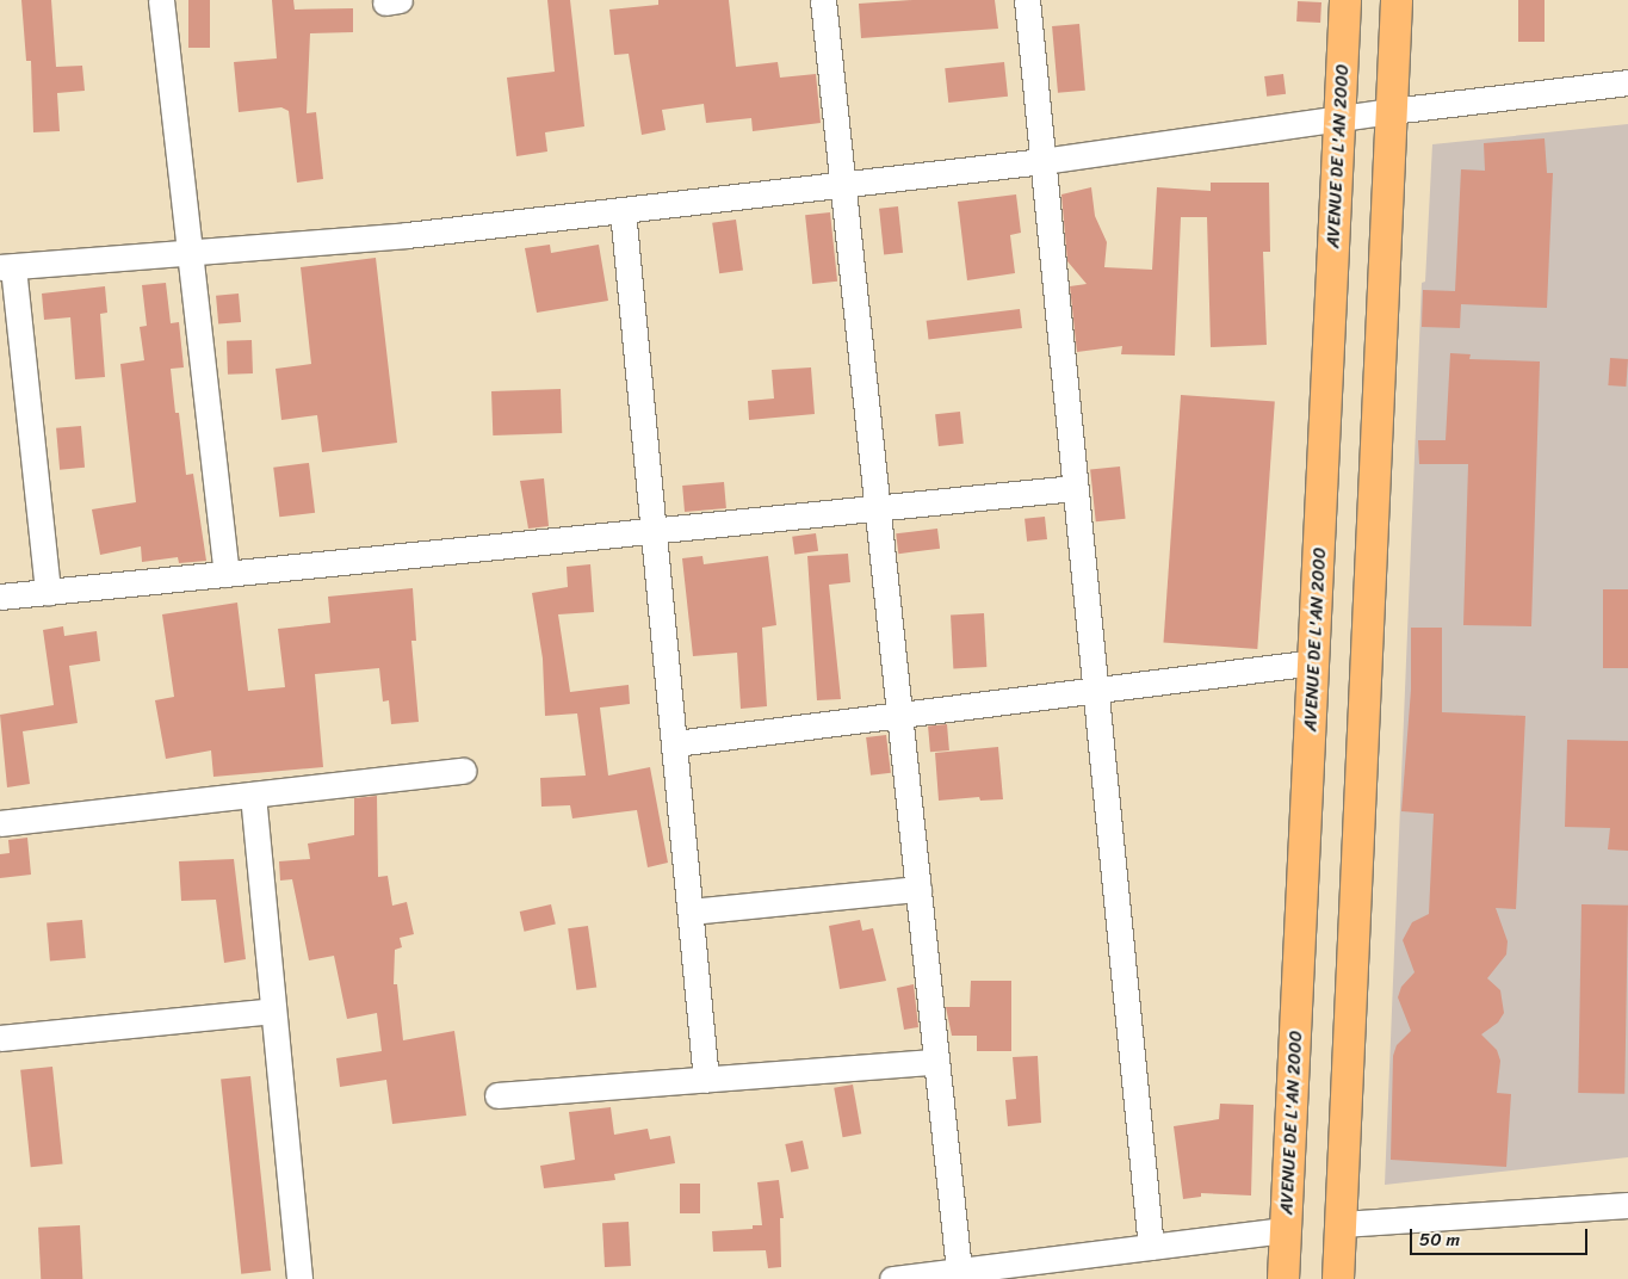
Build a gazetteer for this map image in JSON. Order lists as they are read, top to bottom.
{
  "streets": {
    "main road": ["AVENUE DE L'AN 2000"]
  },
  "scale_bar": "50 m"
}
